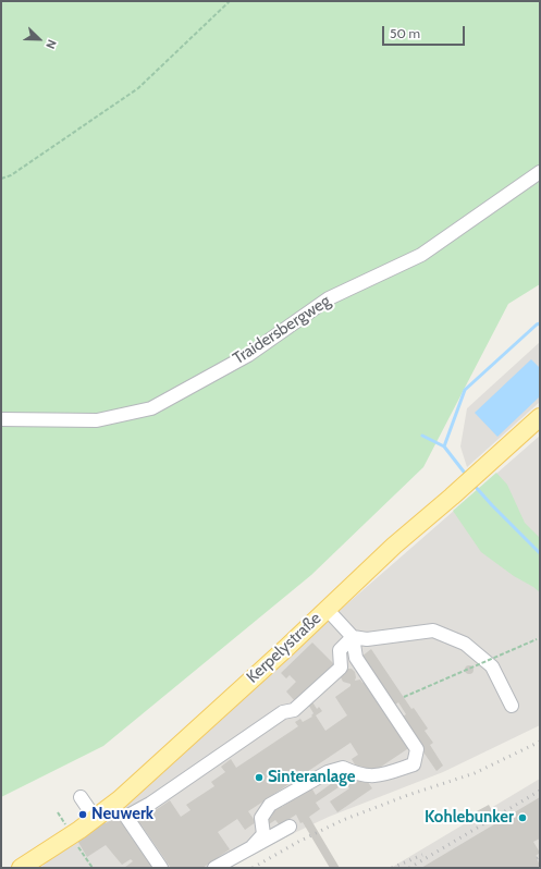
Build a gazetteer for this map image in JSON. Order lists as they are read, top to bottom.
{
  "streets": {
    "main road": ["Kerpelystraße"],
    "street": ["Traidersbergweg"]
  },
  "places": ["Sinteranlage", "Neuwerk", "Kohlebunker"],
  "scale_bar": "50 m",
  "north": "bottom right"
}
